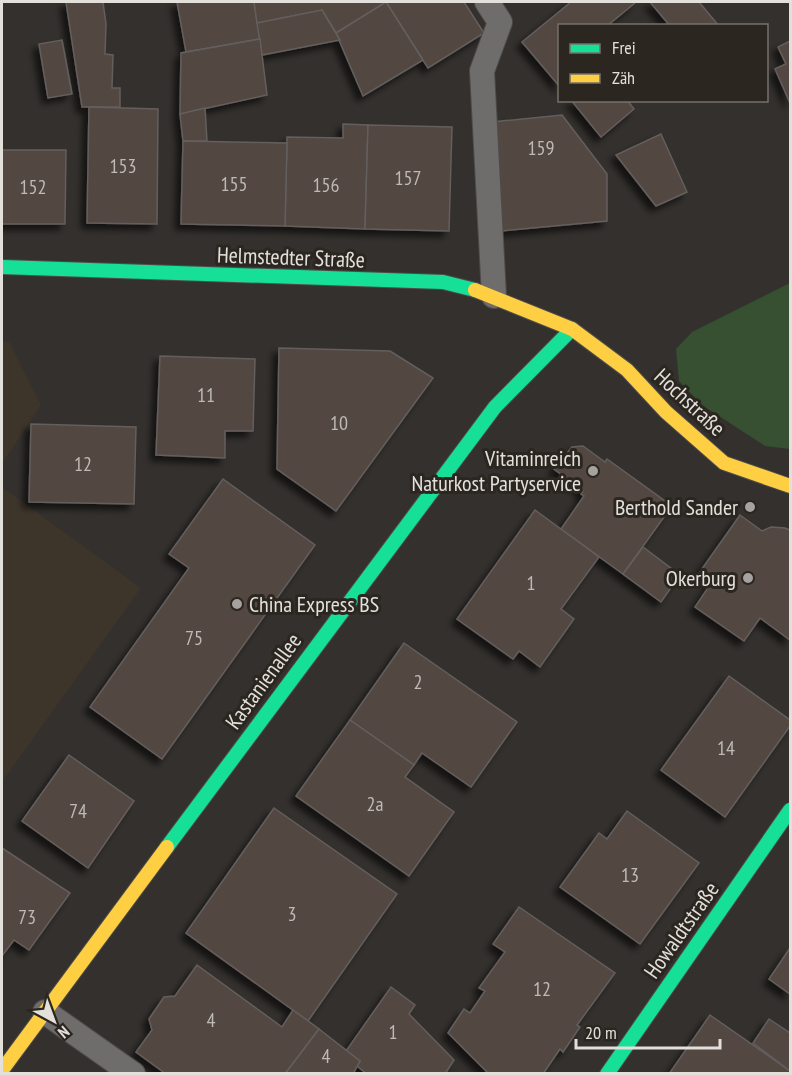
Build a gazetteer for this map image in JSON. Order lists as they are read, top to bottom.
{
  "streets": {
    "street": [
      "Helmstedter Straße",
      "Hochstraße",
      "Kastanienallee",
      "Howaldtstraße"
    ]
  },
  "crossings": [
    ["Helmstedter Straße", "Hochstraße"],
    ["Helmstedter Straße", "Kastanienallee"],
    ["Hochstraße", "Kastanienallee"]
  ],
  "places": [
    "Vitaminreich Naturkost Partyservice",
    "Berthold Sander",
    "Okerburg",
    "China Express BS"
  ],
  "house_numbers": [
    "159",
    "153",
    "157",
    "155",
    "156",
    "152",
    "11",
    "10",
    "12",
    "1",
    "75",
    "2",
    "14",
    "2a",
    "74",
    "13",
    "3",
    "73",
    "12",
    "4",
    "1",
    "4"
  ],
  "legend": ["Frei", "Zäh"],
  "scale_bar": "20 m",
  "north": "bottom right"
}
